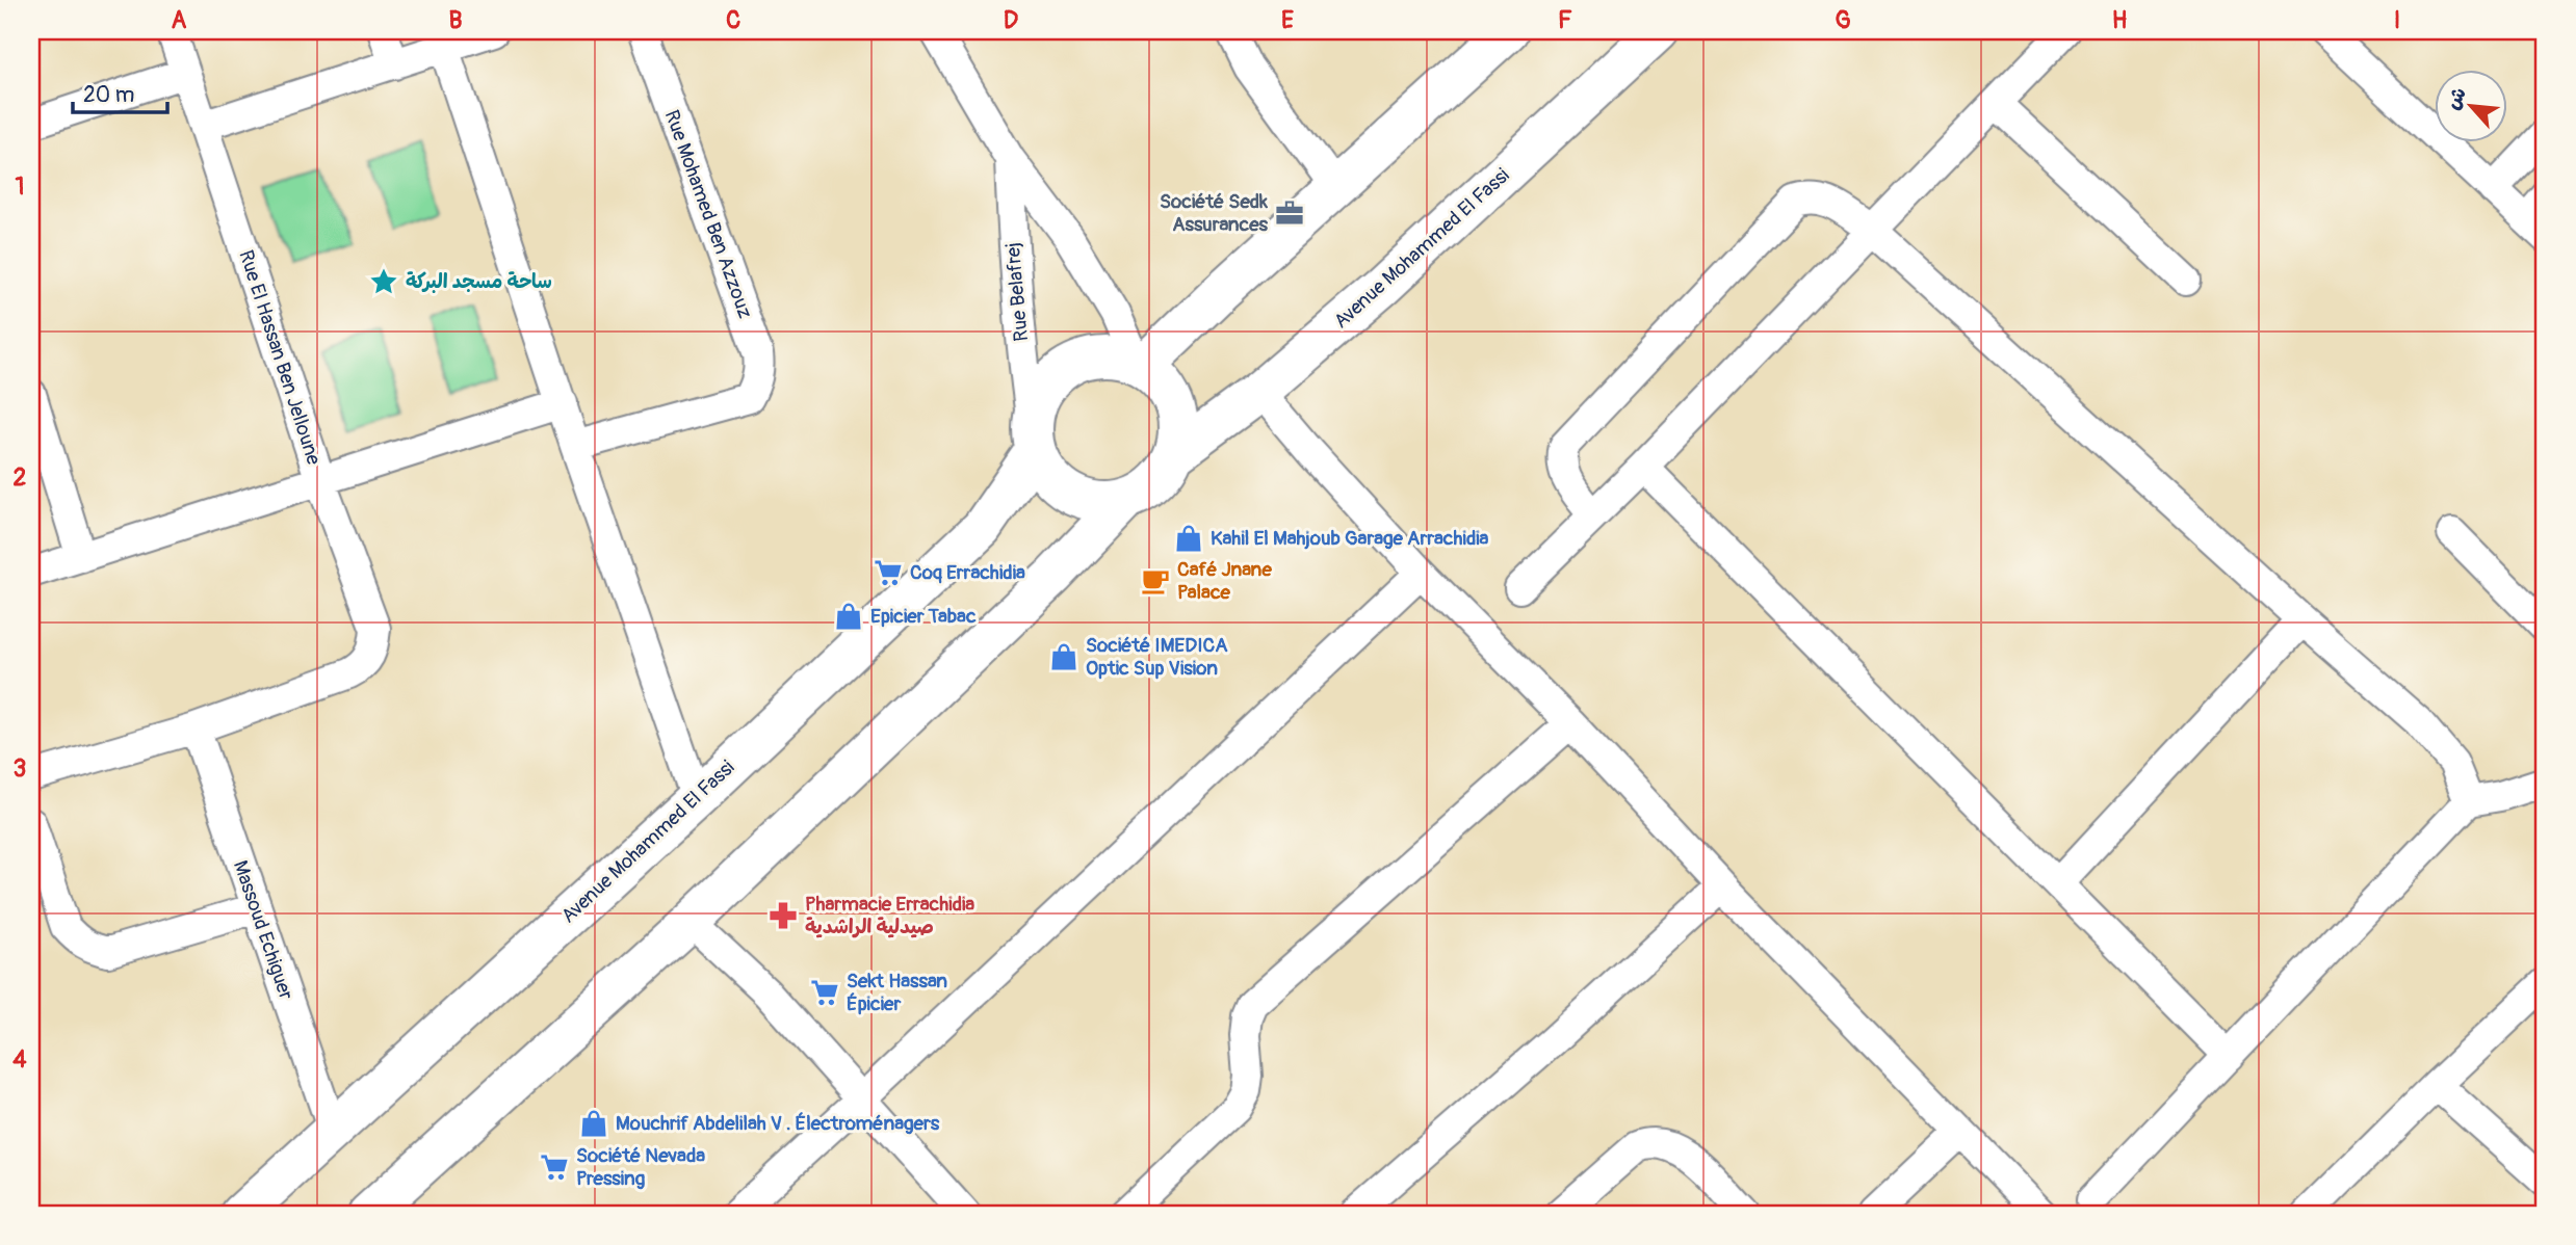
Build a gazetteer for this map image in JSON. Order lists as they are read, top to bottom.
{
  "streets": {
    "main road": ["Avenue Mohammed El Fassi"],
    "street": [
      "Rue Mohamed Ben Azzouz",
      "Rue Belafrej",
      "Rue El Hassan Ben Jelloune",
      "Massoud Echiguer"
    ]
  },
  "crossings": [
    ["Avenue Mohammed El Fassi", "Rue Belafrej"],
    ["Avenue Mohammed El Fassi", "Massoud Echiguer"],
    ["Rue El Hassan Ben Jelloune", "Massoud Echiguer"]
  ],
  "places": {
    "office": ["Société Sedk Assurances"],
    "place": ["ساحة مسجد البركة"],
    "shop": [
      "Kahil El Mahjoub Garage Arrachidia",
      "Epicier Tabac",
      "Société IMEDICA Optic Sup Vision",
      "Mouchrif Abdelilah V . Électroménagers"
    ],
    "supermarket": ["Coq Errachidia", "Sekt Hassan Épicier", "Société Nevada Pressing"],
    "cafe": ["Café Jnane Palace"],
    "pharmacy": ["Pharmacie Errachidia صيدلية الراشدية"]
  },
  "scale_bar": "20 m",
  "north": "top left",
  "grid": {
    "columns": [
      "A",
      "B",
      "C",
      "D",
      "E",
      "F",
      "G",
      "H",
      "I"
    ],
    "rows": [
      "1",
      "2",
      "3",
      "4"
    ]
  }
}
